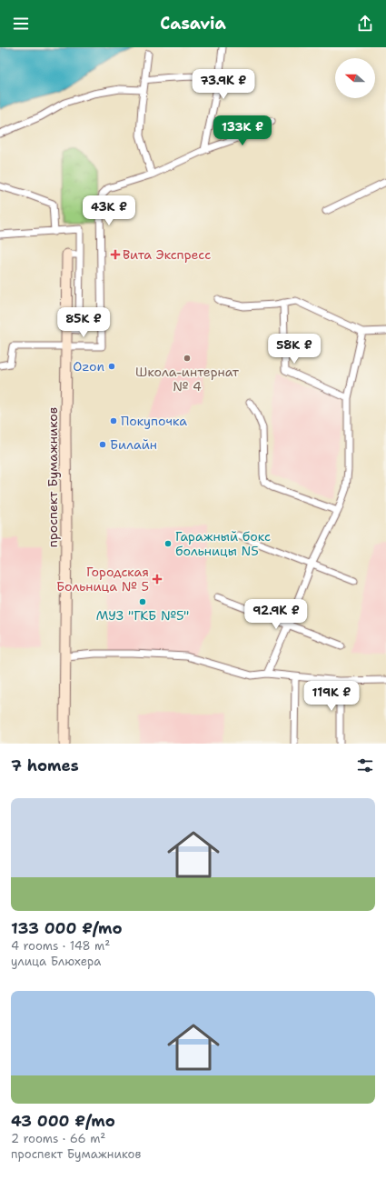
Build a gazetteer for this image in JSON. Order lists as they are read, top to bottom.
{
  "streets": {
    "street": ["проспект Бумажников"]
  },
  "places": {
    "health": ["Вита Экспресс", "Городская Больница № 5"],
    "other": [
      "Школа-интернат № 4",
      "Ozon",
      "Покупочка",
      "Билайн",
      "Гаражный бокс больницы N5",
      "МУЗ \"ГКБ №5\""
    ]
  },
  "north": "left",
  "page": {
    "header": "Casavia",
    "price": [
      "73.9K ₽",
      "133K ₽",
      "43K ₽",
      "85K ₽",
      "58K ₽",
      "92.9K ₽",
      "119K ₽"
    ],
    "heading": "7 homes",
    "list": [
      {
        "name": "133 000 ₽/mo",
        "note": "4 rooms · 148 m² · улица Блюхера"
      },
      {
        "name": "43 000 ₽/mo",
        "note": "2 rooms · 66 m² · проспект Бумажников"
      }
    ]
  }
}
